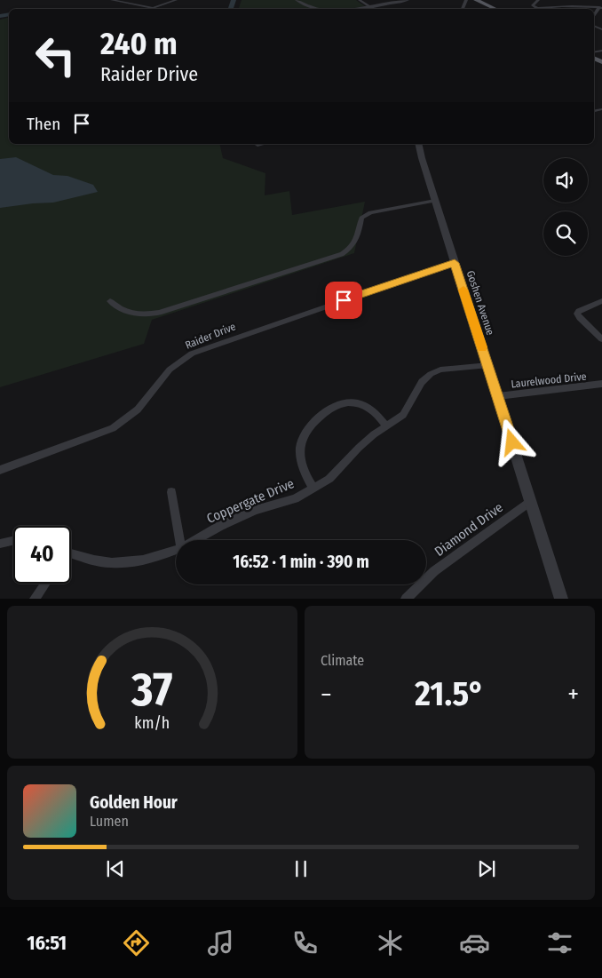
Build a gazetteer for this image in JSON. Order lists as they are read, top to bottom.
{
  "streets": {
    "street": [
      "Goshen Avenue",
      "Raider Drive",
      "Laurelwood Drive",
      "Coppergate Drive",
      "Diamond Drive"
    ]
  },
  "crossings": [
    ["Goshen Avenue", "Raider Drive"],
    ["Goshen Avenue", "Laurelwood Drive"],
    ["Goshen Avenue", "Coppergate Drive"],
    ["Goshen Avenue", "Diamond Drive"]
  ],
  "page": {
    "turn": ["240 m", "Raider Drive"],
    "then": "Then",
    "limit": "40",
    "trip": "16:52 · 1 min · 390 m",
    "tile": "Climate",
    "heat": ["−", "21.5°", "+"],
    "song": ["Golden Hour", "Lumen"],
    "tabs": "16:51",
    "gauge": ["37", "km/h"]
  }
}
